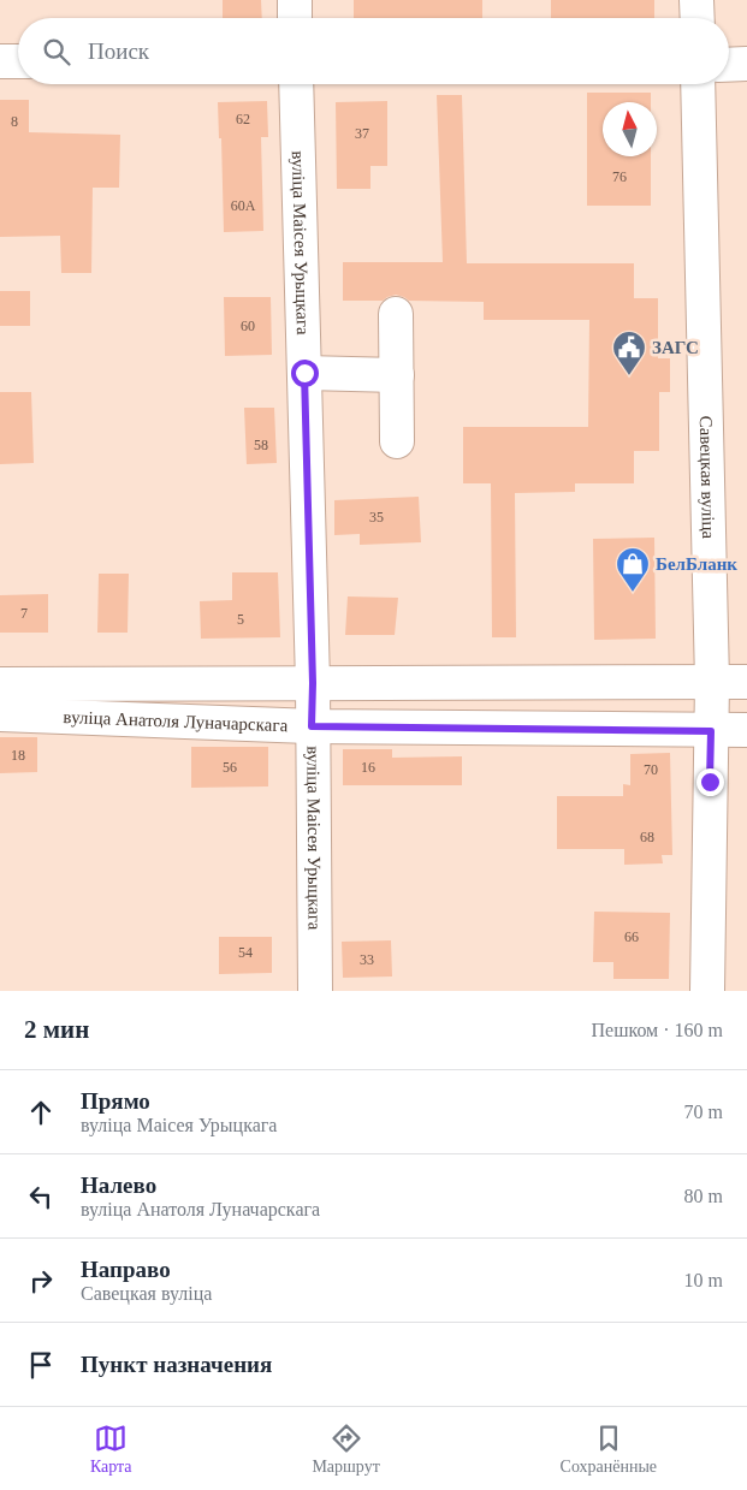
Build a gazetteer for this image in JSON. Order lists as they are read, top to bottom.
{
  "streets": {
    "street": ["вуліца Маісея Урыцкага", "Савецкая вуліца", "вуліца Анатоля Луначарскага"]
  },
  "crossings": [
    ["вуліца Маісея Урыцкага", "вуліца Анатоля Луначарскага"],
    ["Савецкая вуліца", "вуліца Анатоля Луначарскага"]
  ],
  "places": {
    "public building": ["ЗАГС"],
    "shop": ["БелБланк"]
  },
  "house_numbers": [
    "62",
    "8",
    "37",
    "76",
    "60А",
    "60",
    "58",
    "35",
    "7",
    "5",
    "18",
    "56",
    "16",
    "70",
    "68",
    "66",
    "54",
    "33"
  ],
  "north": "top",
  "page": {
    "search": "Поиск",
    "heading": ["2 мин", "Пешком · 160 m"],
    "list": [
      ["Прямо", "вуліца Маісея Урыцкага", "70 m"],
      ["Налево", "вуліца Анатоля Луначарскага", "80 m"],
      ["Направо", "Савецкая вуліца", "10 m"],
      "Пункт назначения"
    ],
    "nav": ["Карта", "Маршрут", "Сохранённые"]
  }
}
